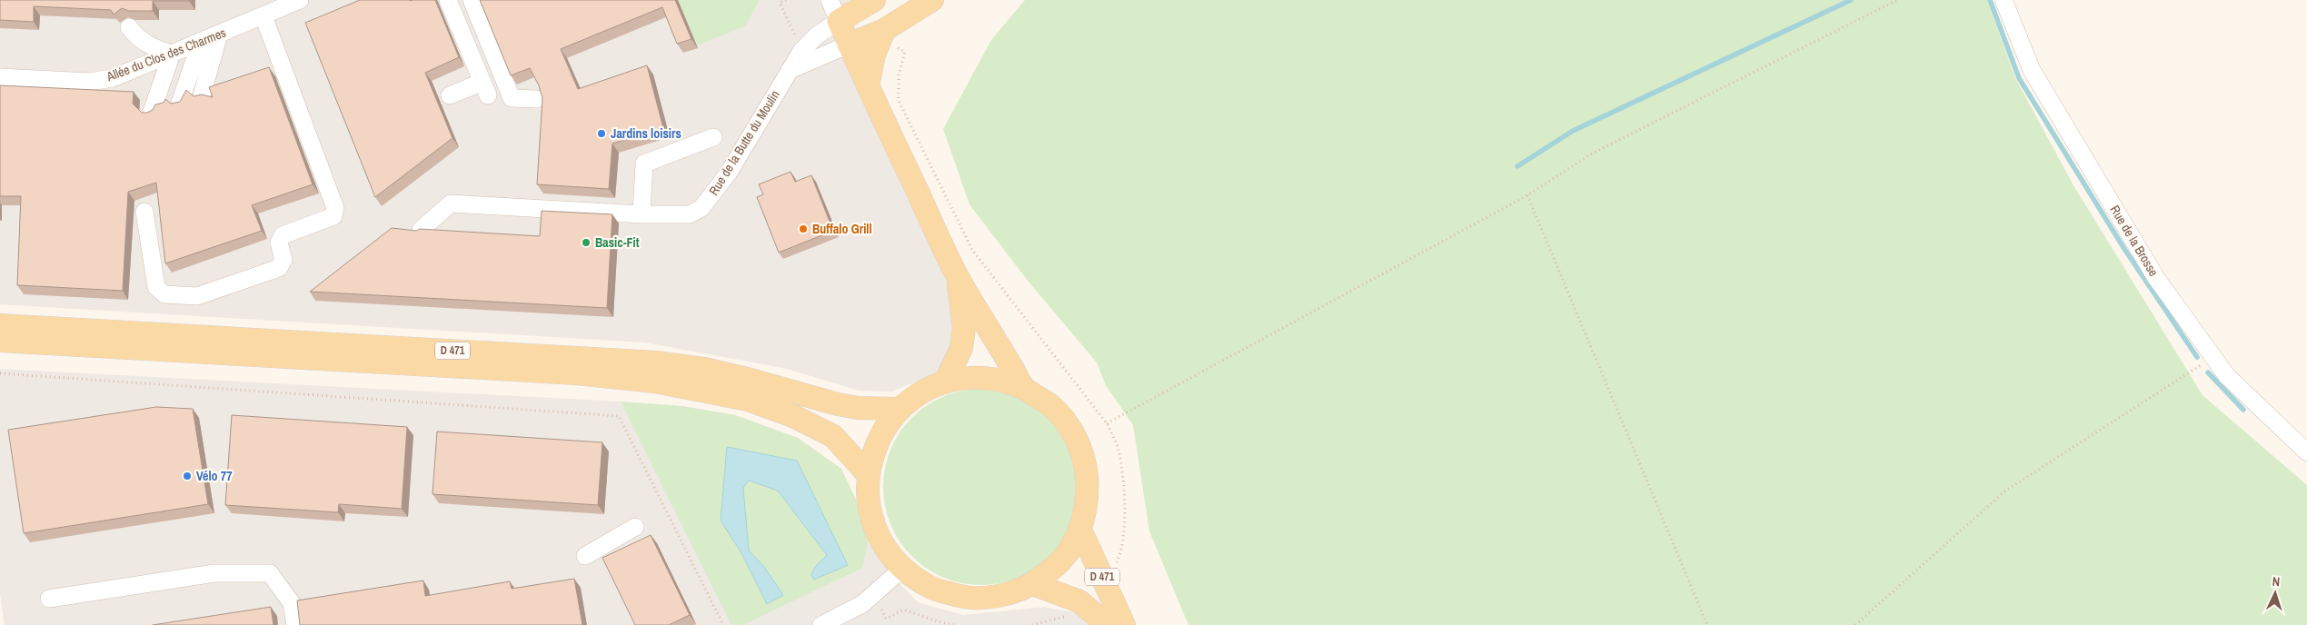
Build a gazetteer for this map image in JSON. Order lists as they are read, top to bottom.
{
  "streets": {
    "main road": ["D 471"],
    "street": ["Allée du Clos des Charmes", "Rue de la Butte du Moulin", "Rue de la Brosse"]
  },
  "places": [
    "Jardins loisirs",
    "Buffalo Grill",
    "Basic-Fit",
    "Vélo 77"
  ],
  "north": "top"
}
